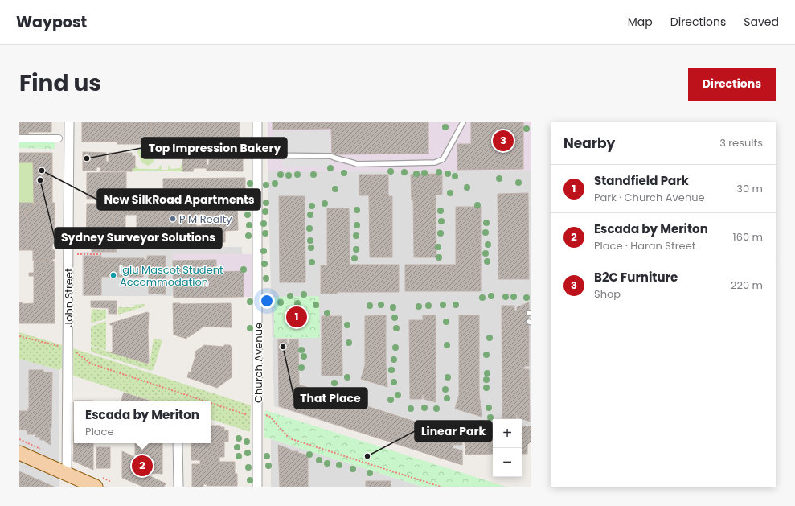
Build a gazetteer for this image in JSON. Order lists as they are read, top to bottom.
{
  "streets": {
    "street": ["John Street", "Church Avenue"]
  },
  "places": [
    "Top Impression Bakery",
    "New SilkRoad Apartments",
    "Sydney Surveyor Solutions",
    "P M Realty",
    "Iglu Mascot Student Accommodation",
    "That Place",
    "Linear Park"
  ],
  "page": {
    "header": "Waypost",
    "nav": ["Map", "Directions", "Saved"],
    "title": "Find us",
    "buttons": "Directions",
    "heading": ["Nearby", "3 results"],
    "pins": ["3", "1", "2"],
    "list": [
      {
        "mark": "1",
        "name": "Standfield Park",
        "note": "Park · Church Avenue",
        "value": "30 m"
      },
      {
        "mark": "2",
        "name": "Escada by Meriton",
        "note": "Place · Haran Street",
        "value": "160 m"
      },
      {
        "mark": "3",
        "name": "B2C Furniture",
        "note": "Shop",
        "value": "220 m"
      }
    ],
    "popup": ["Escada by Meriton", "Place"],
    "map_buttons": ["+", "−"]
  }
}
